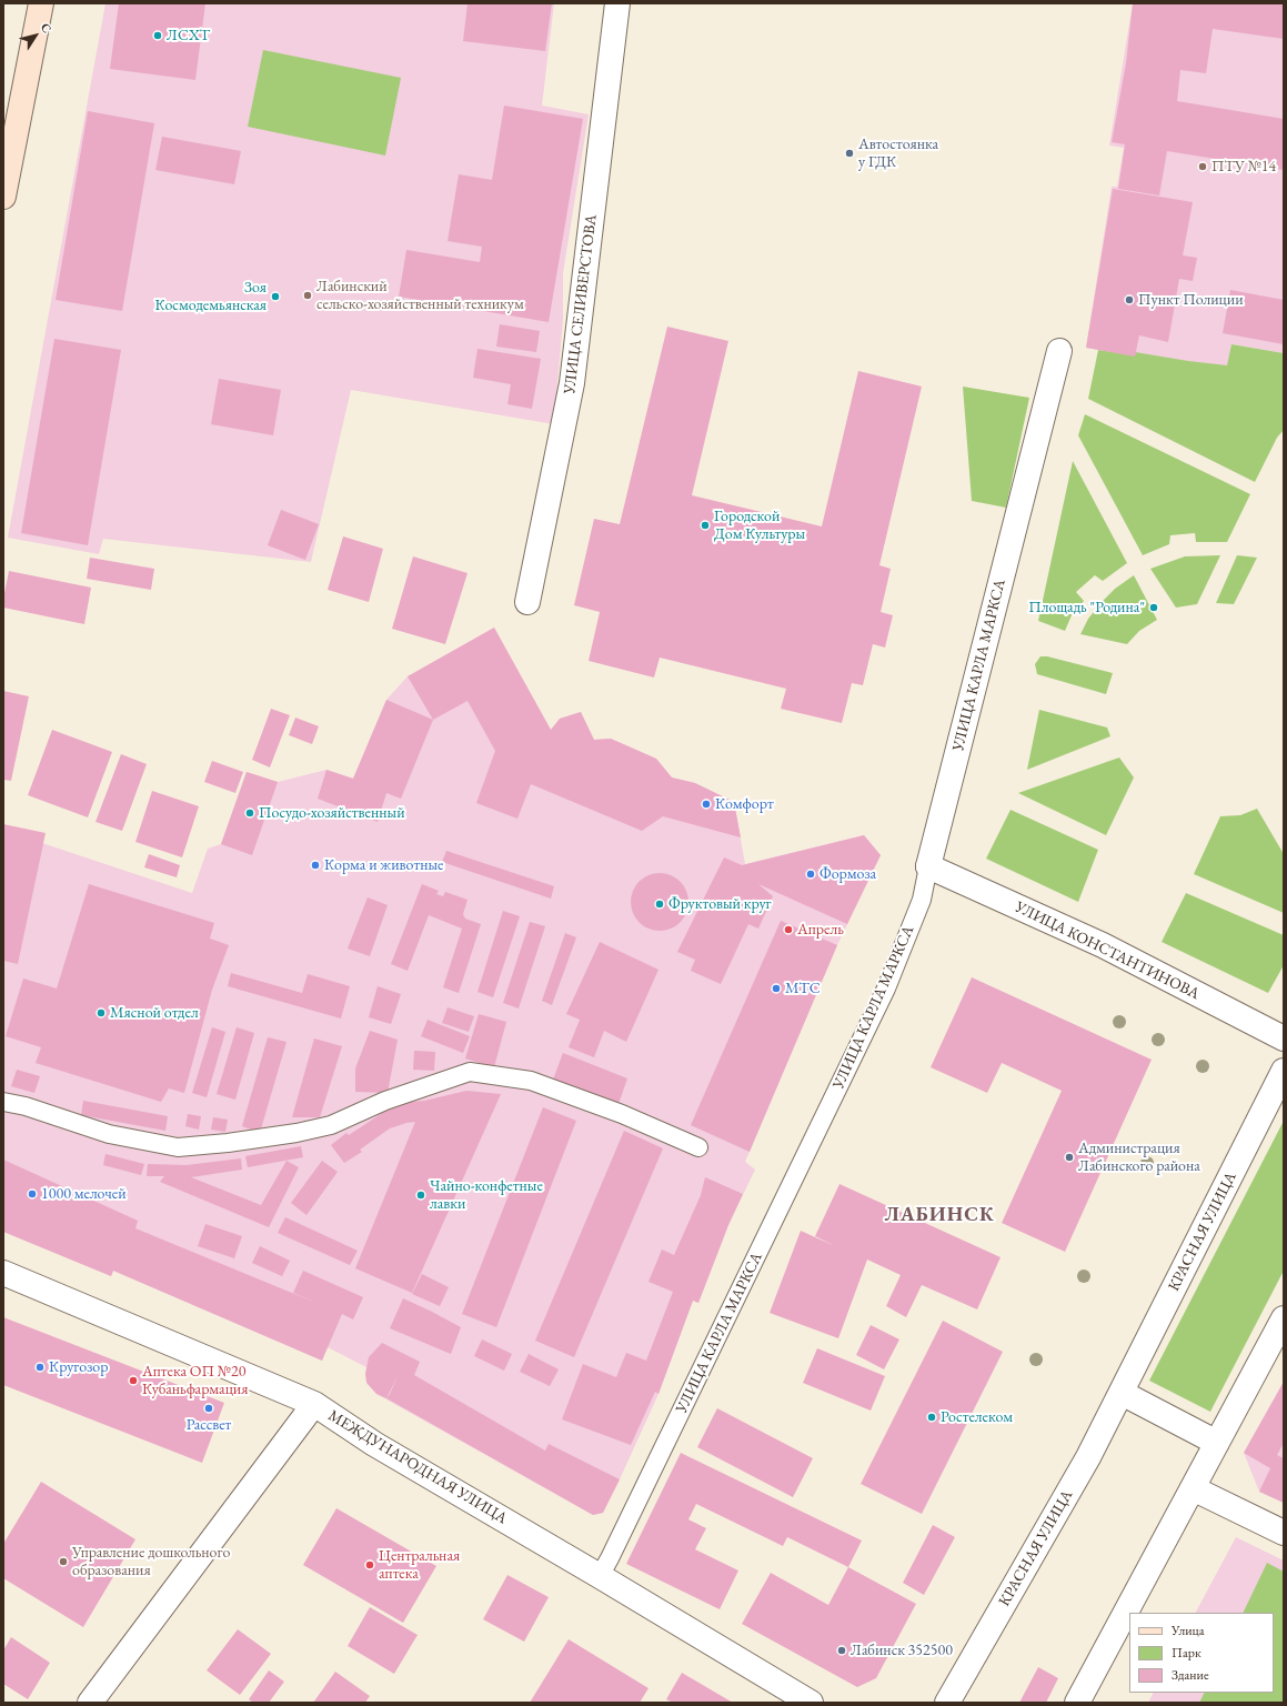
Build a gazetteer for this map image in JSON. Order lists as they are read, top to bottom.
{
  "streets": {
    "street": [
      "УЛИЦА СЕЛИВЕРСТОВА",
      "УЛИЦА КАРЛА МАРКСА",
      "УЛИЦА КОНСТАНТИНОВА",
      "КРАСНАЯ УЛИЦА",
      "МЕЖДУНАРОДНАЯ УЛИЦА"
    ]
  },
  "crossings": [
    ["УЛИЦА КАРЛА МАРКСА", "УЛИЦА КОНСТАНТИНОВА"],
    ["УЛИЦА КАРЛА МАРКСА", "МЕЖДУНАРОДНАЯ УЛИЦА"]
  ],
  "districts": ["ЛАБИНСК"],
  "places": [
    "ЛСХТ",
    "Автостоянка у ГДК",
    "ПТУ №14",
    "Лабинский сельско-хозяйственный техникум",
    "Зоя Космодемьянская",
    "Пункт Полиции",
    "Городской Дом Культуры",
    "Площадь \"Родина\"",
    "Комфорт",
    "Посудо-хозяйственный",
    "Корма и животные",
    "Формоза",
    "Фруктовый круг",
    "Апрель",
    "МТС",
    "Мясной отдел",
    "Администрация Лабинского района",
    "1000 мелочей",
    "Чайно-конфетные лавки",
    "Кругозор",
    "Аптека ОП №20 Кубаньфармация",
    "Рассвет",
    "Ростелеком",
    "Управление дошкольного образования",
    "Центральная аптека",
    "Лабинск 352500"
  ],
  "legend": ["Улица", "Парк", "Здание"],
  "north": "top right"
}
